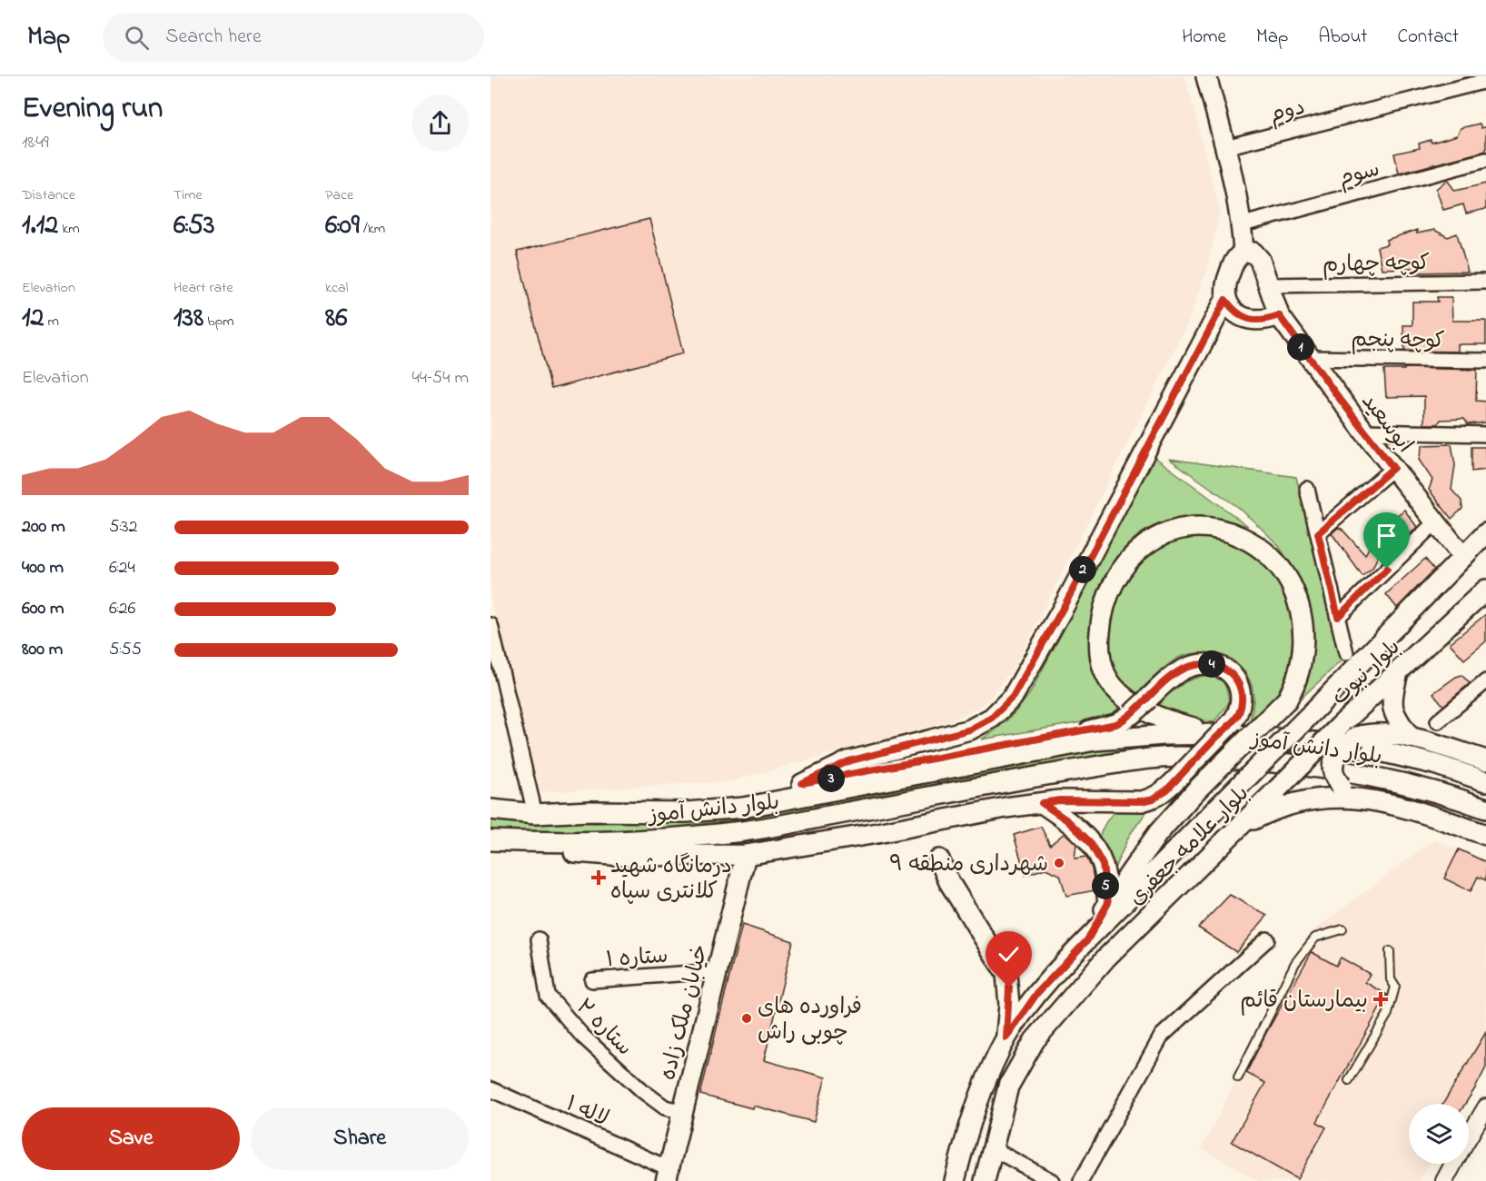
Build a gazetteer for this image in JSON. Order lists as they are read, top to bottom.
{
  "streets": {
    "main road": [
      "ابوسعید",
      "بلوار نبوت",
      "بلوار دانش آموز",
      "بلوار علامه جعفری",
      "خیابان ملک زاده"
    ],
    "street": [
      "دوم",
      "سوم",
      "کوچه چهارم",
      "کوچه پنجم",
      "ستاره ۱",
      "ستاره ۲",
      "لاله ۱"
    ]
  },
  "crossings": [
    ["کوچه چهارم", "ابوسعید"],
    ["کوچه پنجم", "ابوسعید"],
    ["ابوسعید", "بلوار نبوت"],
    ["بلوار نبوت", "بلوار علامه جعفری"],
    ["ستاره ۱", "خیابان ملک زاده"],
    ["خیابان ملک زاده", "ستاره ۲"],
    ["خیابان ملک زاده", "لاله ۱"]
  ],
  "places": {
    "other": ["شهرداری منطقه ۹", "فراورده های چوبی راش"],
    "health": ["درمانگاه شهید کلانتری سپاه", "بیمارستان قائم"]
  },
  "page": {
    "header": "Map",
    "search": "Search here",
    "nav": [
      "Home",
      "Map",
      "About",
      "Contact"
    ],
    "heading": ["Evening run", "18:49"],
    "stats": [
      ["Distance", "1.12 km"],
      ["Time", "6:53"],
      ["Pace", "6:09 /km"],
      ["Elevation", "12 m"],
      ["Heart rate", "138 bpm"],
      ["kcal", "86"]
    ],
    "pins": [
      "1",
      "2",
      "4",
      "3",
      "5"
    ],
    "chart": ["Elevation", "44–54 m"],
    "list": [
      {
        "name": "200 m",
        "note": "5:32"
      },
      {
        "name": "400 m",
        "note": "6:24"
      },
      {
        "name": "600 m",
        "note": "6:26"
      },
      {
        "name": "800 m",
        "note": "5:55"
      }
    ],
    "buttons": ["Save", "Share"]
  }
}
